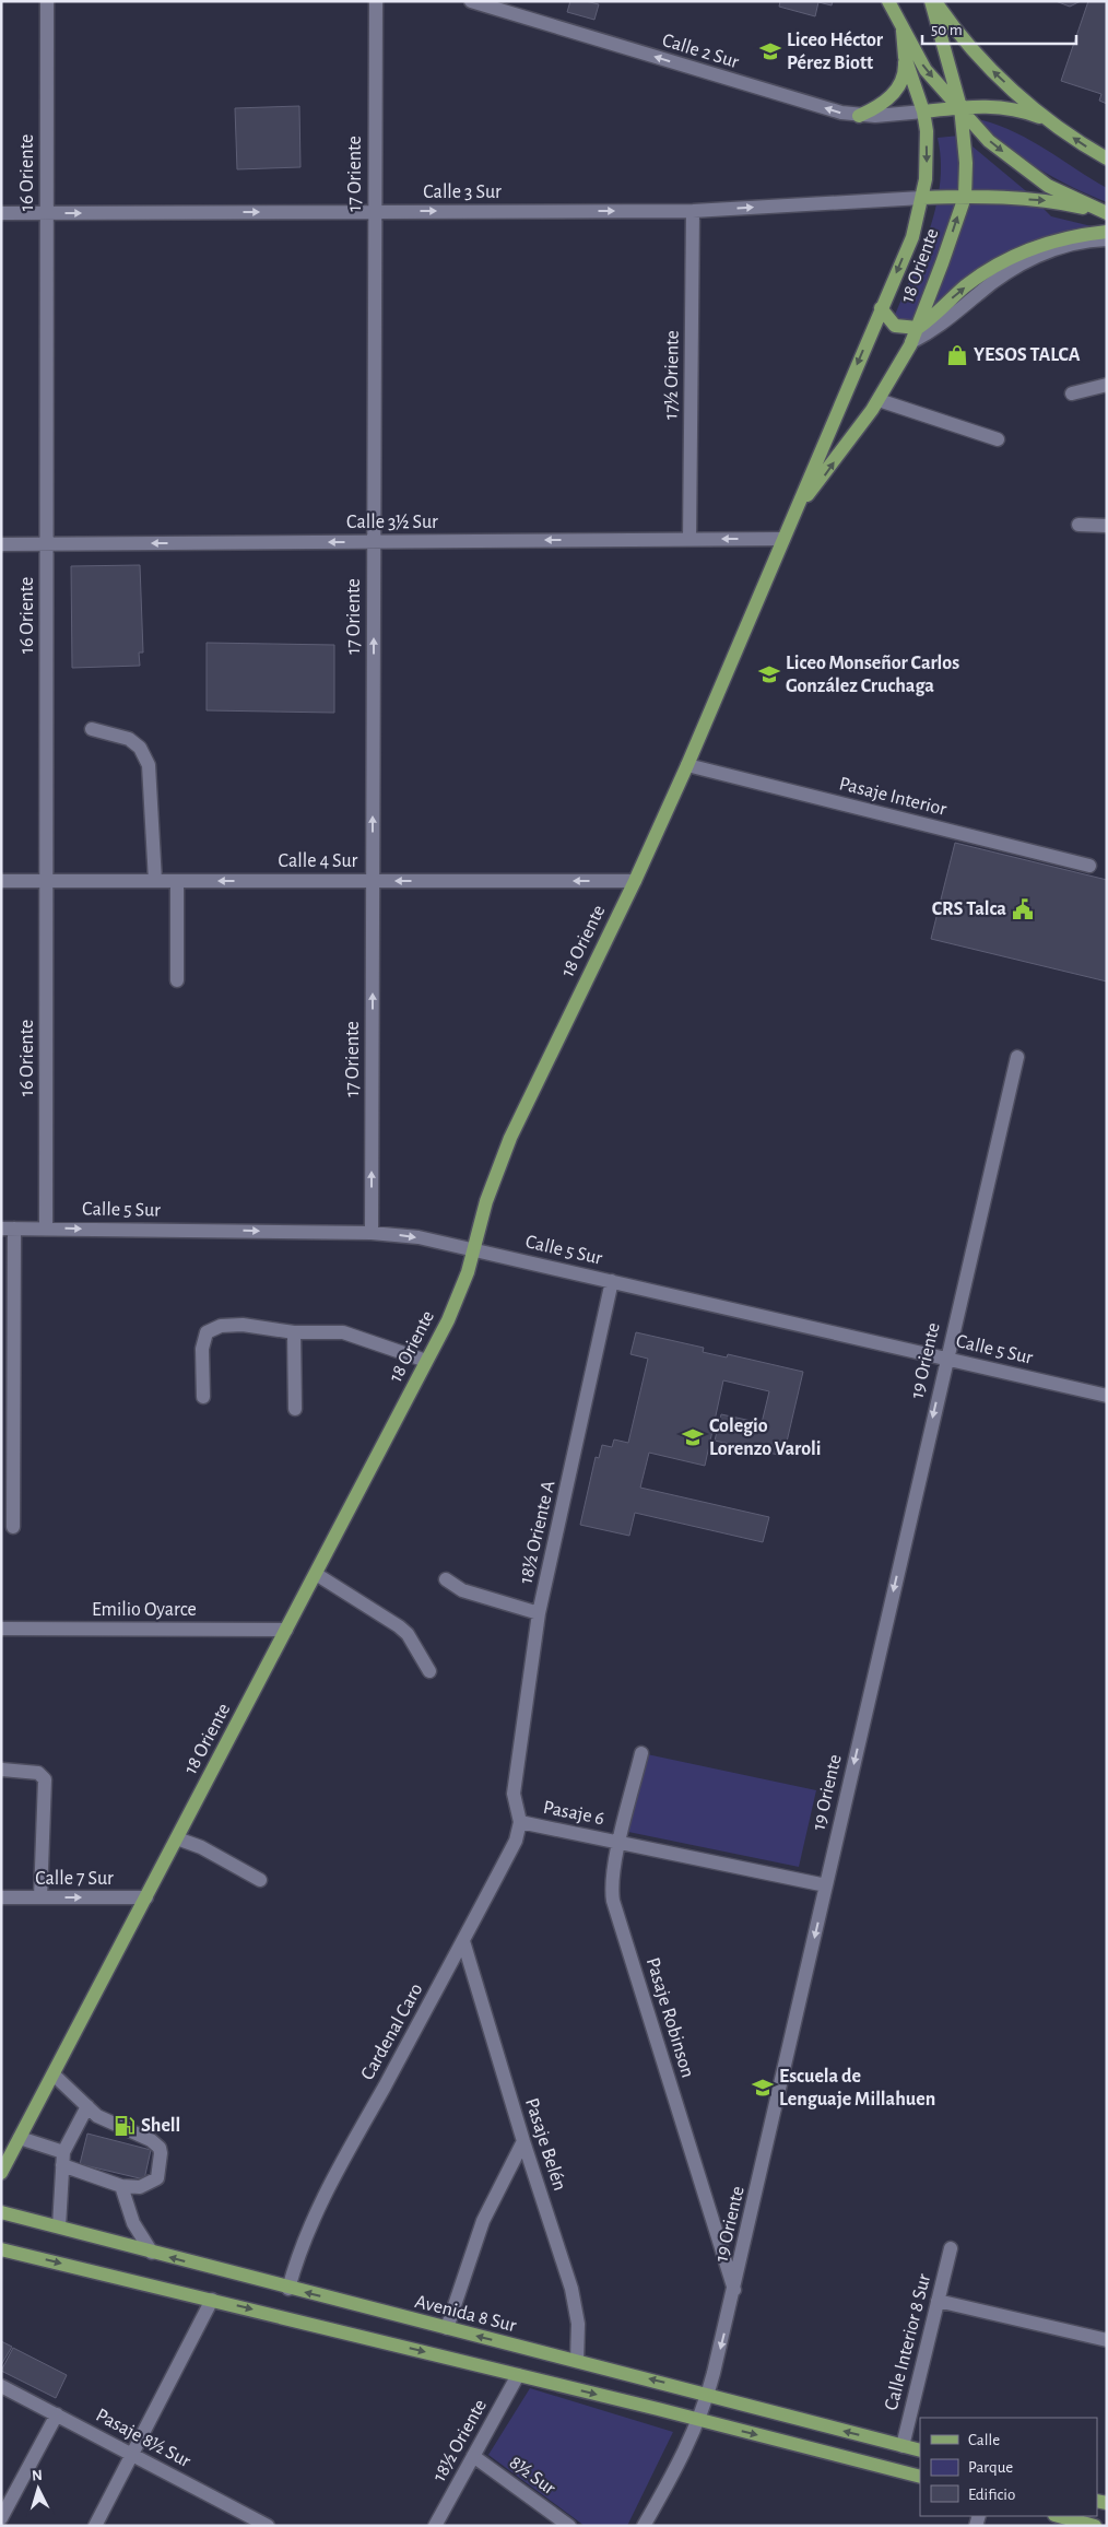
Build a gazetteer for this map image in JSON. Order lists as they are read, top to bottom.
{
  "streets": {
    "main road": ["18 Oriente", "Avenida 8 Sur"],
    "street": [
      "Calle 2 Sur",
      "16 Oriente",
      "17 Oriente",
      "Calle 3 Sur",
      "17½ Oriente",
      "Calle 3½ Sur",
      "Pasaje Interior",
      "Calle 4 Sur",
      "Calle 5 Sur",
      "19 Oriente",
      "18½ Oriente A",
      "Emilio Oyarce",
      "Pasaje 6",
      "Calle 7 Sur",
      "Pasaje Robinson",
      "Cardenal Caro",
      "Pasaje Belén",
      "Calle Interior 8 Sur",
      "Pasaje 8½ Sur",
      "18½ Oriente",
      "8½ Sur"
    ]
  },
  "crossings": [
    ["Calle 2 Sur", "18 Oriente"],
    ["16 Oriente", "Calle 3 Sur"],
    ["16 Oriente", "Calle 3½ Sur"],
    ["16 Oriente", "Calle 4 Sur"],
    ["16 Oriente", "Calle 5 Sur"],
    ["17 Oriente", "Calle 3 Sur"],
    ["17 Oriente", "Calle 3½ Sur"],
    ["17 Oriente", "Calle 4 Sur"],
    ["17 Oriente", "Calle 5 Sur"],
    ["Calle 3 Sur", "18 Oriente"],
    ["Calle 3 Sur", "17½ Oriente"],
    ["18 Oriente", "Calle 3½ Sur"],
    ["18 Oriente", "Pasaje Interior"],
    ["18 Oriente", "Calle 4 Sur"],
    ["18 Oriente", "Calle 5 Sur"],
    ["18 Oriente", "Emilio Oyarce"],
    ["18 Oriente", "Calle 7 Sur"],
    ["17½ Oriente", "Calle 3½ Sur"],
    ["Calle 5 Sur", "19 Oriente"],
    ["Calle 5 Sur", "18½ Oriente A"],
    ["19 Oriente", "Pasaje 6"],
    ["19 Oriente", "Pasaje Robinson"],
    ["19 Oriente", "Avenida 8 Sur"],
    ["18½ Oriente A", "Pasaje 6"],
    ["18½ Oriente A", "Cardenal Caro"],
    ["Pasaje 6", "Pasaje Robinson"],
    ["Pasaje 6", "Cardenal Caro"],
    ["Cardenal Caro", "Pasaje Belén"],
    ["Cardenal Caro", "Avenida 8 Sur"],
    ["Pasaje Belén", "Avenida 8 Sur"],
    ["Avenida 8 Sur", "Calle Interior 8 Sur"],
    ["18½ Oriente", "8½ Sur"]
  ],
  "one_way": [
    "Calle 2 Sur",
    "17 Oriente",
    "Calle 3 Sur",
    "Calle 3½ Sur",
    "Calle 4 Sur",
    "19 Oriente",
    "Calle 7 Sur"
  ],
  "places": {
    "school or university": [
      "Liceo Héctor Pérez Biott",
      "Liceo Monseñor Carlos González Cruchaga",
      "Colegio Lorenzo Varoli",
      "Escuela de Lenguaje Millahuen"
    ],
    "shop": ["YESOS TALCA"],
    "public building": ["CRS Talca"],
    "fuel station": ["Shell"]
  },
  "legend": ["Calle", "Parque", "Edificio"],
  "scale_bar": "50 m",
  "north": "top"
}
